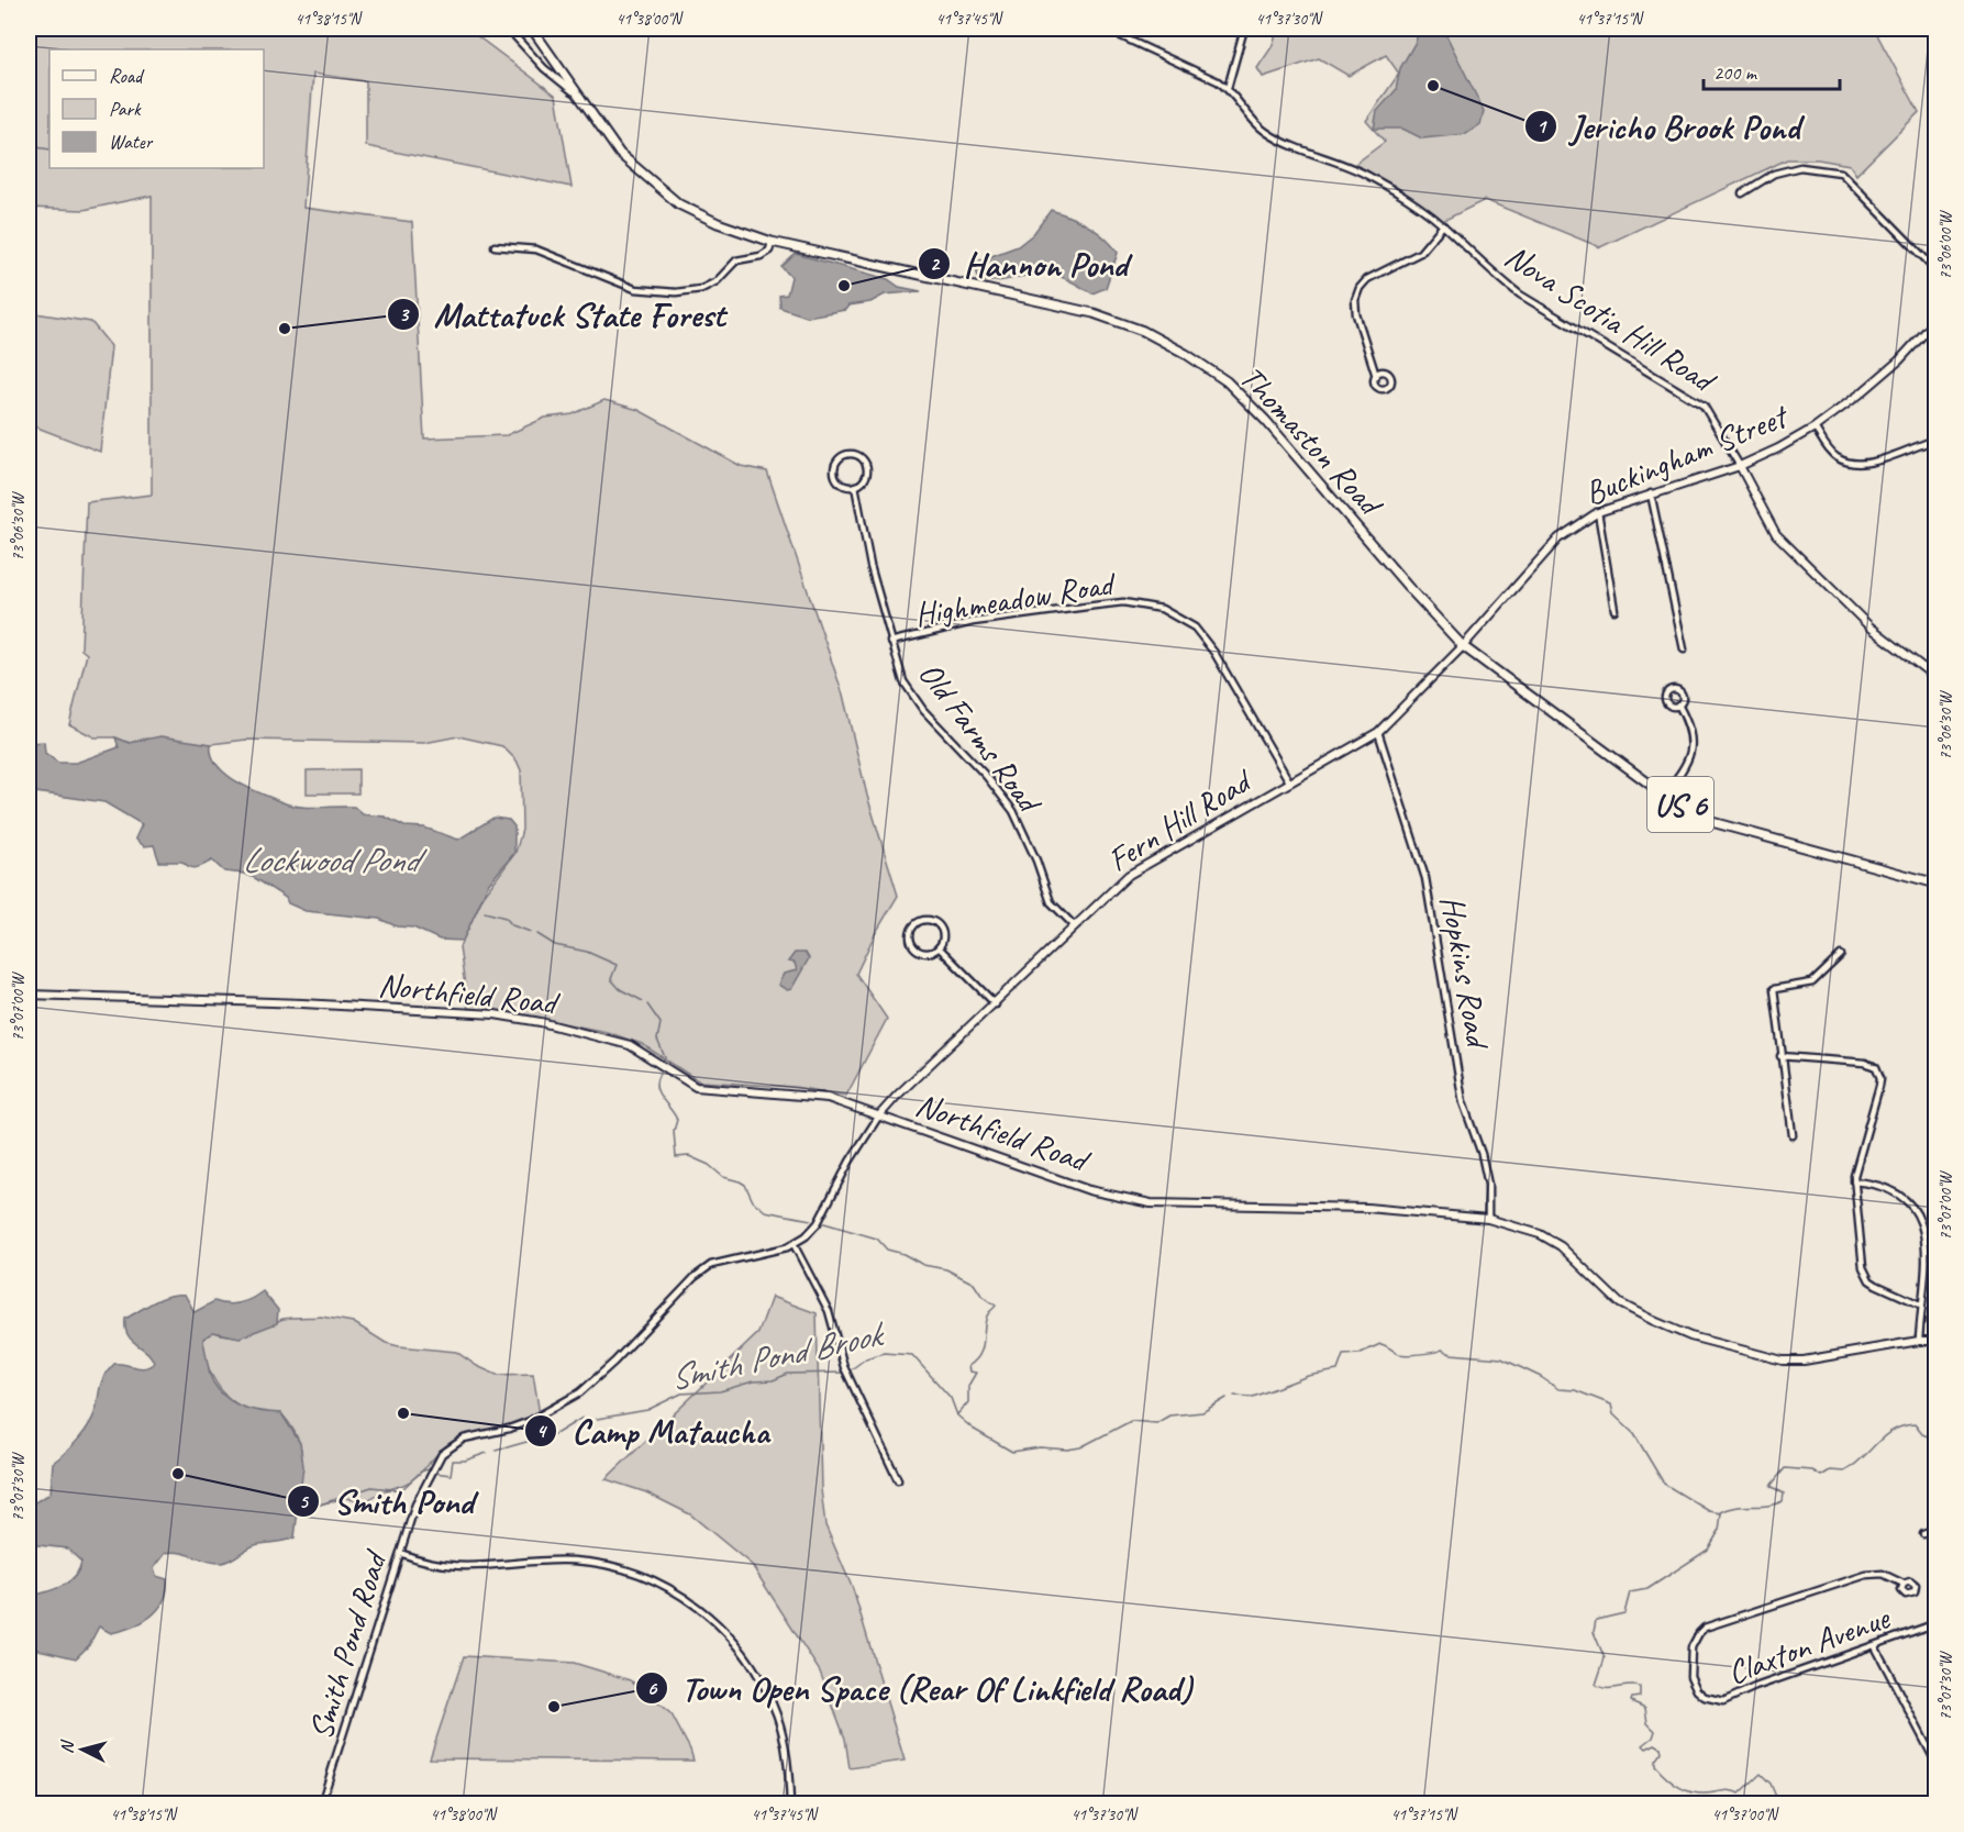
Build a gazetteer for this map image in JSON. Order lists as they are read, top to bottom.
{
  "streets": {
    "main road": ["Thomaston Road", "US 6"],
    "street": [
      "Nova Scotia Hill Road",
      "Buckingham Street",
      "Highmeadow Road",
      "Old Farms Road",
      "Fern Hill Road",
      "Hopkins Road",
      "Northfield Road",
      "Claxton Avenue",
      "Smith Pond Road"
    ]
  },
  "crossings": [
    ["Nova Scotia Hill Road", "Buckingham Street"],
    ["Thomaston Road", "Buckingham Street"],
    ["Thomaston Road", "Fern Hill Road"],
    ["Buckingham Street", "Fern Hill Road"],
    ["Highmeadow Road", "Old Farms Road"],
    ["Highmeadow Road", "Fern Hill Road"],
    ["Old Farms Road", "Fern Hill Road"],
    ["Fern Hill Road", "Hopkins Road"],
    ["Fern Hill Road", "Northfield Road"],
    ["Fern Hill Road", "Smith Pond Road"],
    ["Hopkins Road", "Northfield Road"],
    ["Northfield Road", "Smith Pond Road"]
  ],
  "water": ["Lockwood Pond", "Smith Pond Brook"],
  "places": [
    "Jericho Brook Pond",
    "Hannon Pond",
    "Mattatuck State Forest",
    "Camp Mataucha",
    "Smith Pond",
    "Town Open Space (Rear Of Linkfield Road)"
  ],
  "legend": ["Road", "Park", "Water"],
  "scale_bar": "200 m",
  "north": "left",
  "coordinates": [
    "41°38'15\"N",
    "41°38'00\"N",
    "41°37'45\"N",
    "41°37'30\"N",
    "41°37'15\"N",
    "73°06'00\"W",
    "73°06'30\"W",
    "73°07'00\"W",
    "73°07'30\"W",
    "41°37'00\"N"
  ]
}
